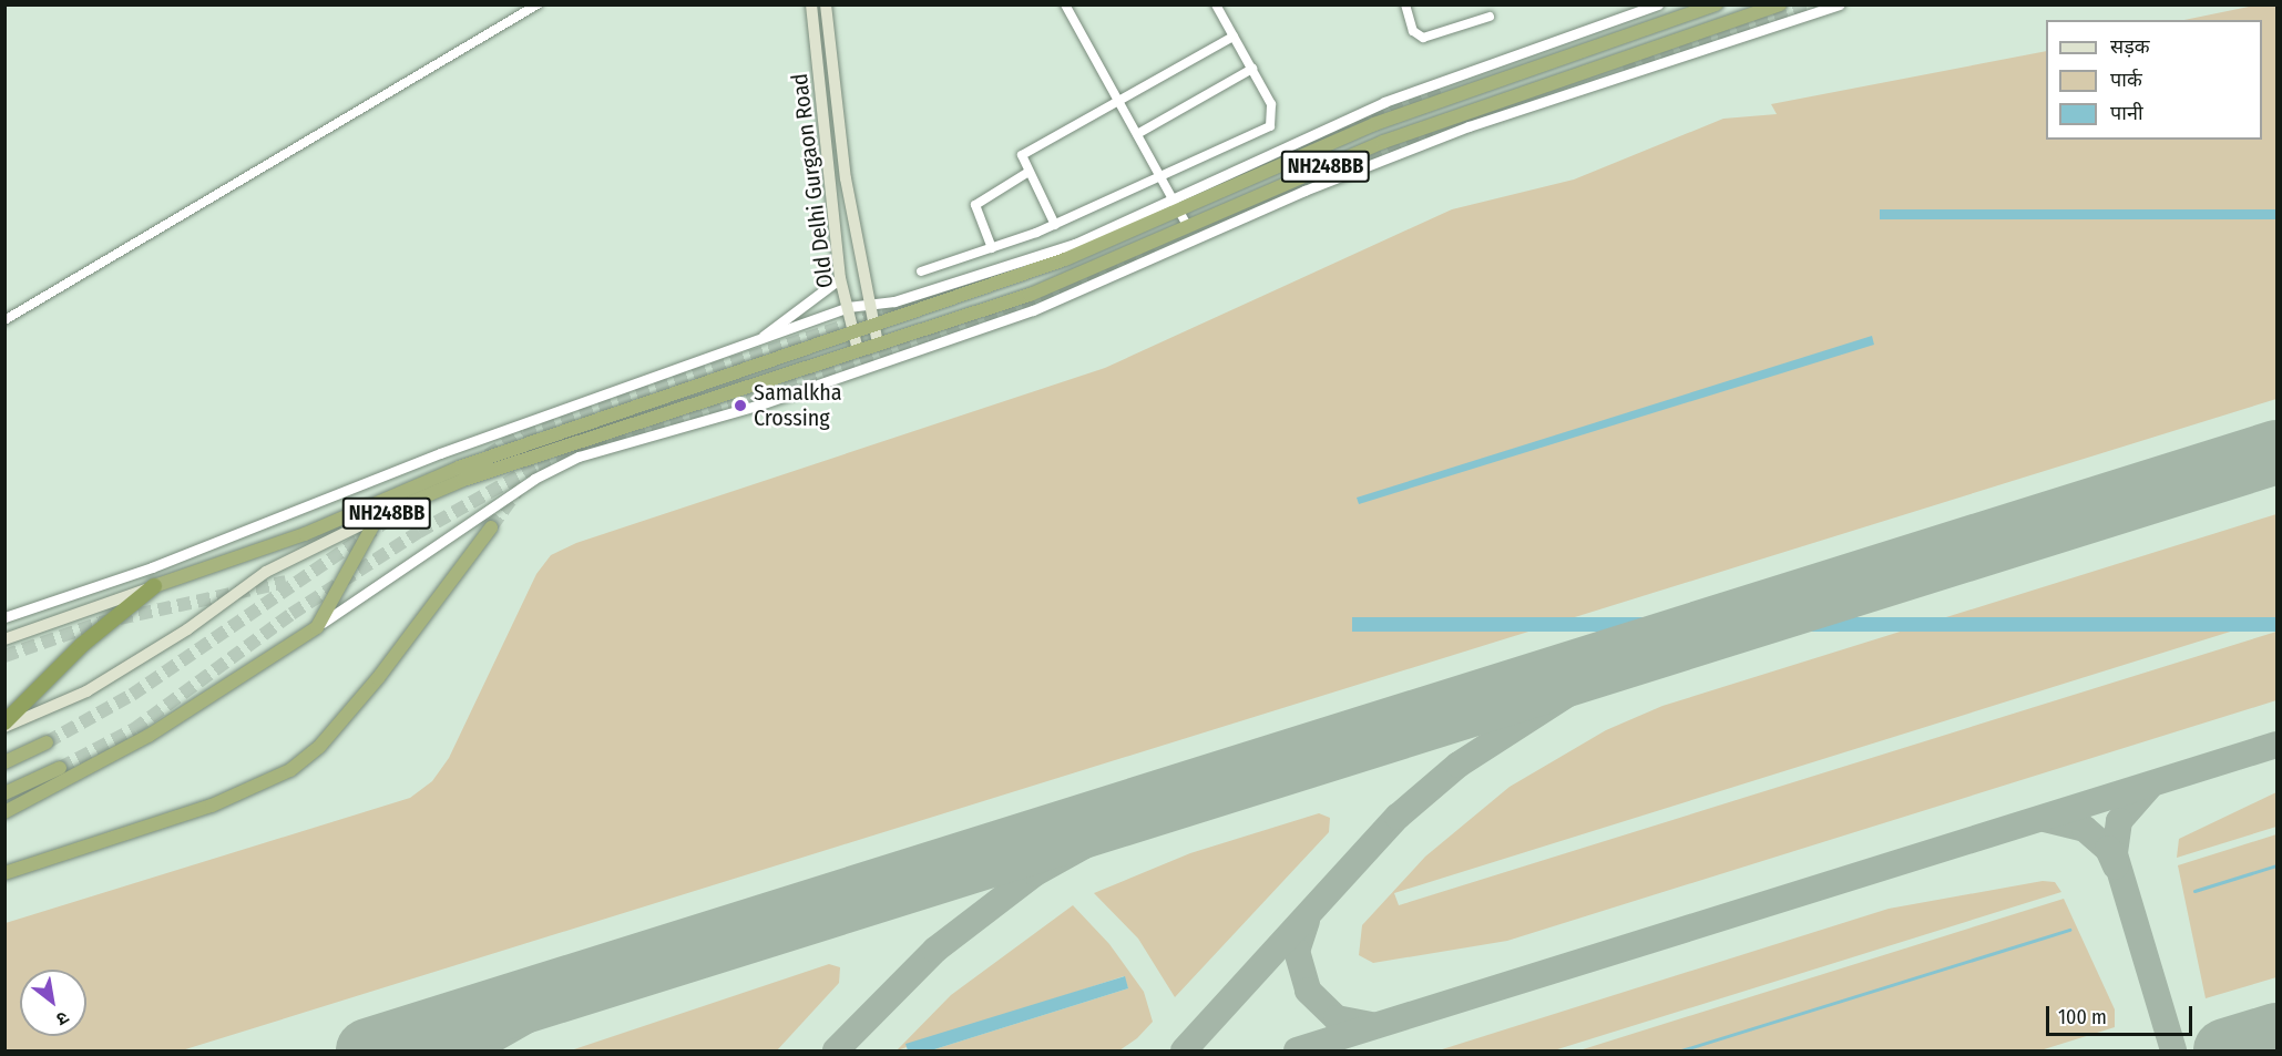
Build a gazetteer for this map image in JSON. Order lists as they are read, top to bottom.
{
  "streets": {
    "highway": ["NH248BB"],
    "main road": ["Old Delhi Gurgaon Road"]
  },
  "crossings": [
    ["NH248BB", "Old Delhi Gurgaon Road"]
  ],
  "places": ["Samalkha Crossing"],
  "legend": ["सड़क", "पार्क", "पानी"],
  "scale_bar": "100 m",
  "north": "bottom right"
}
